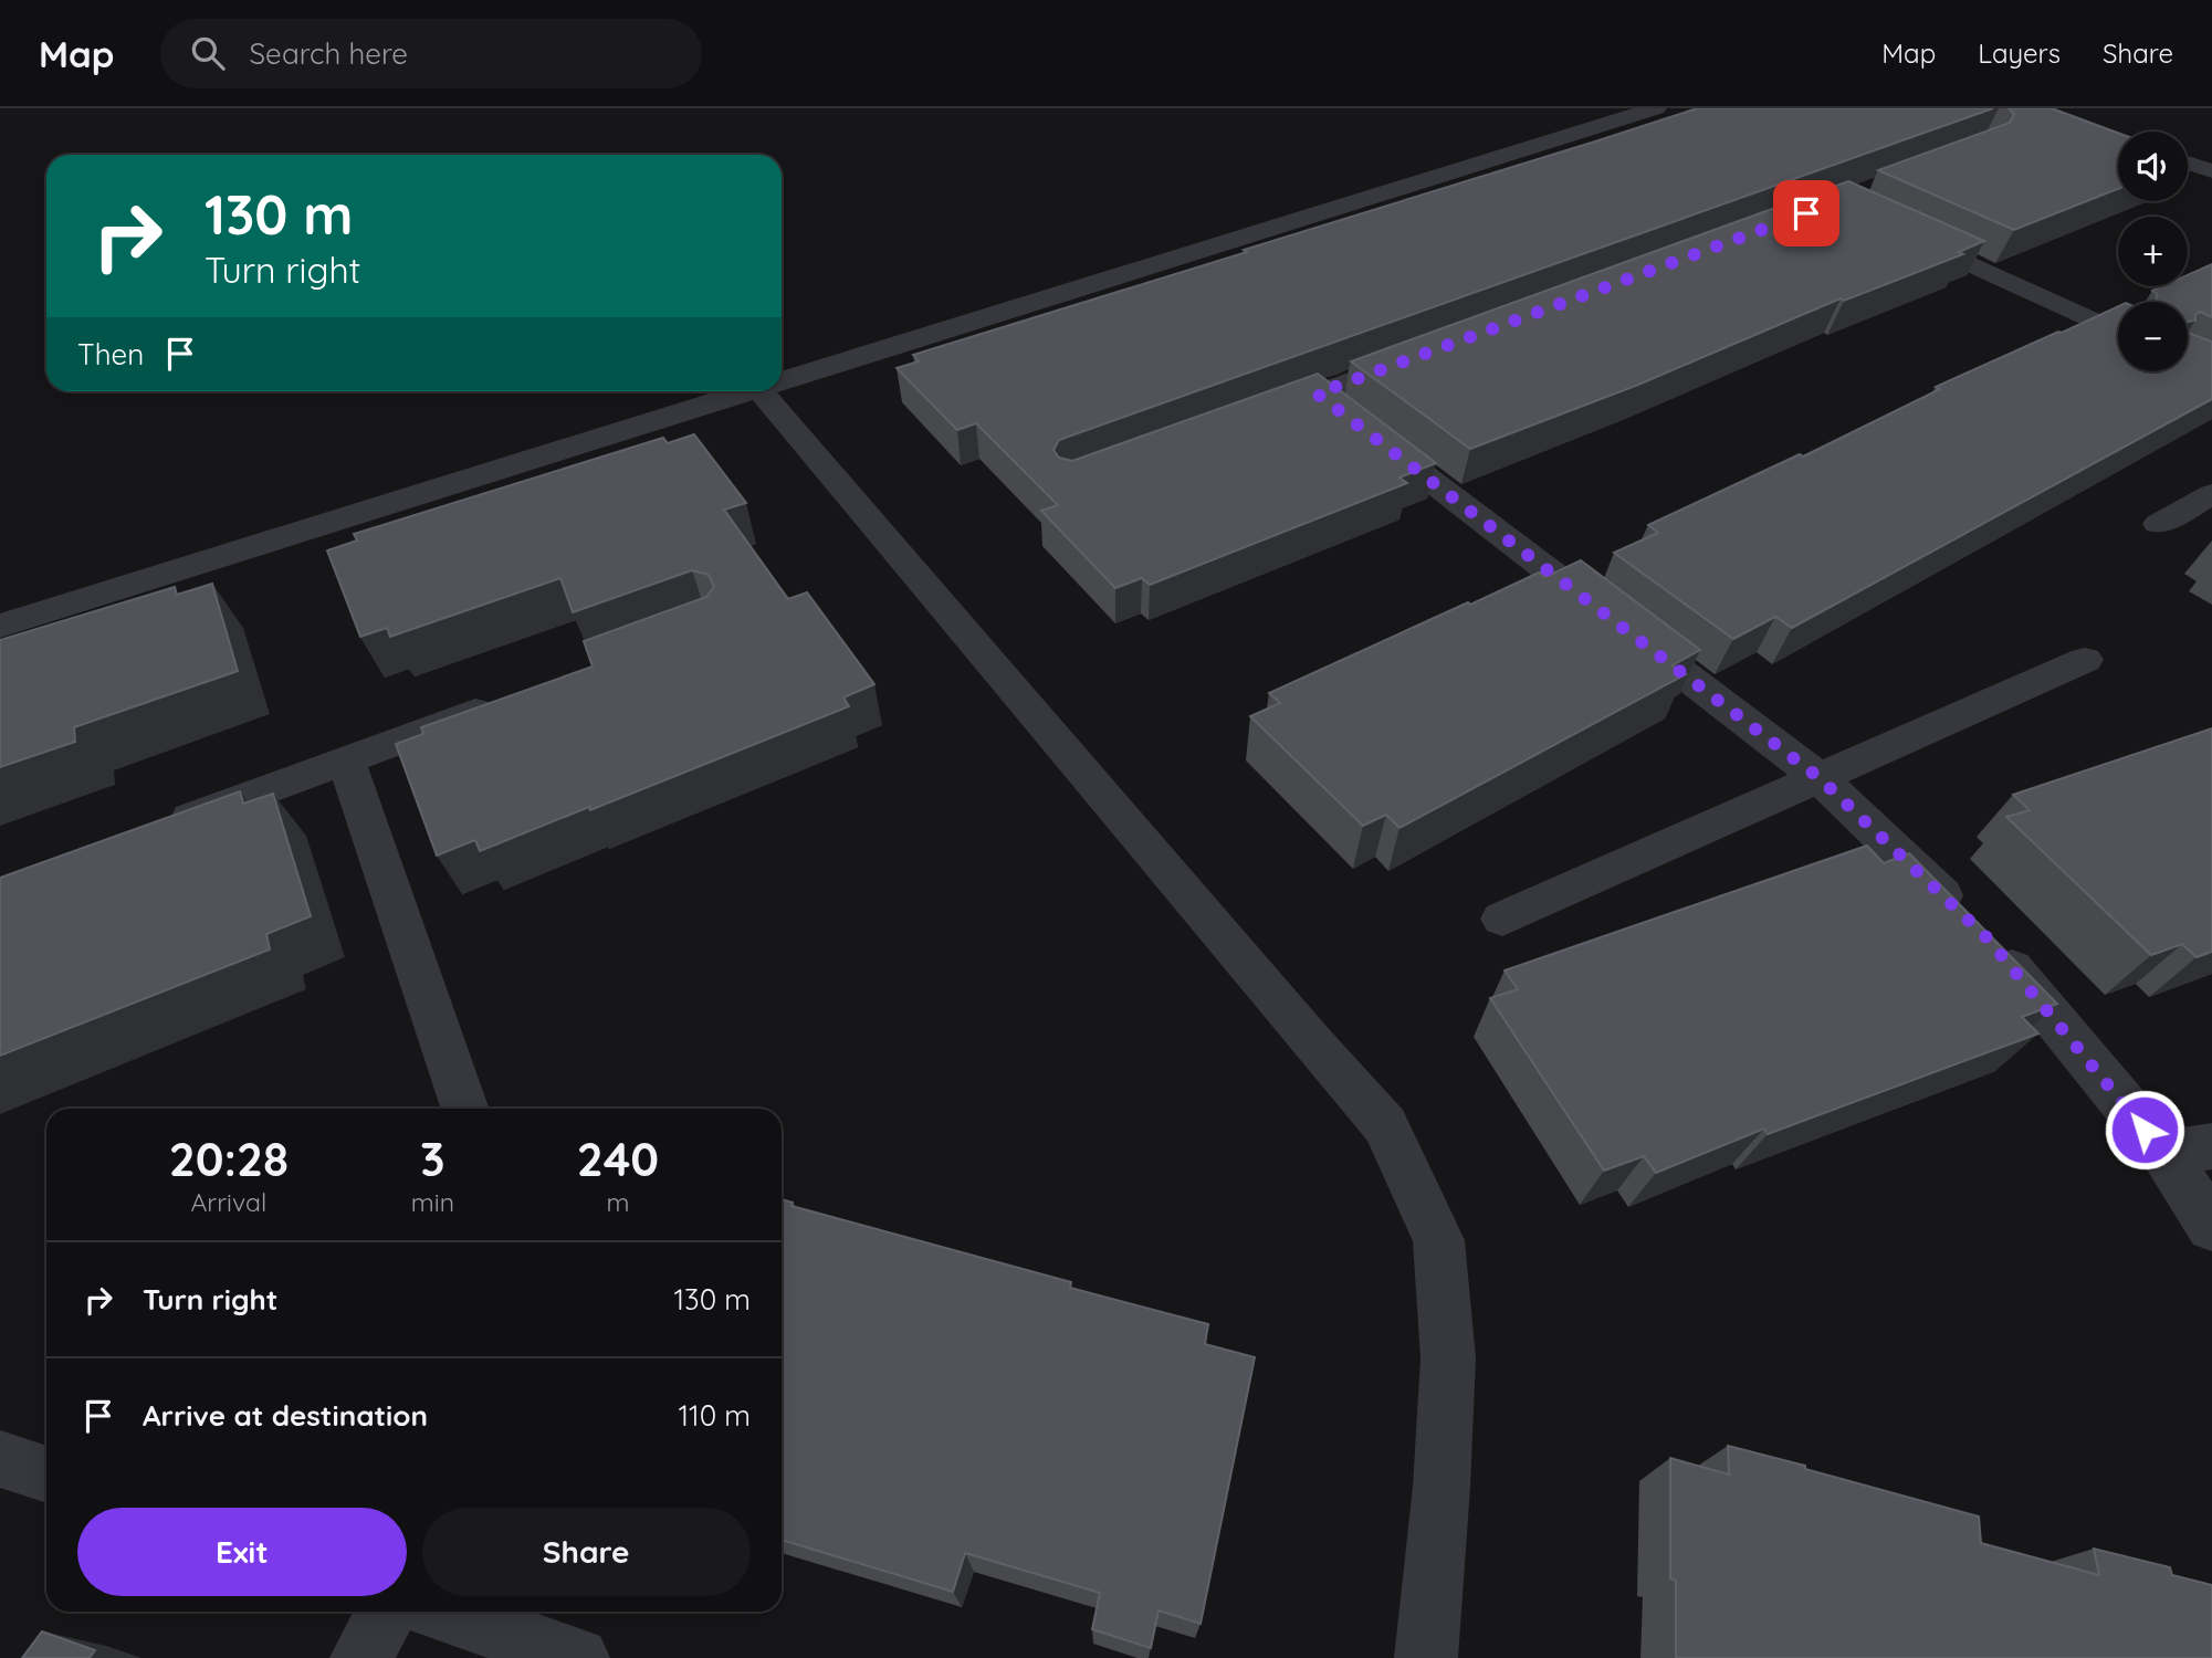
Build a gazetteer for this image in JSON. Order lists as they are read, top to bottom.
{
  "page": {
    "header": "Map",
    "search": "Search here",
    "nav": ["Map", "Layers", "Share"],
    "map_buttons": ["+", "−"],
    "turn": ["130 m", "Turn right"],
    "then": "Then",
    "eta": [
      "20:28",
      "Arrival",
      "3",
      "min",
      "240",
      "m"
    ],
    "list": [
      {
        "name": "Turn right",
        "value": "130 m"
      },
      {
        "name": "Arrive at destination",
        "value": "110 m"
      }
    ],
    "buttons": ["Exit", "Share"]
  }
}
